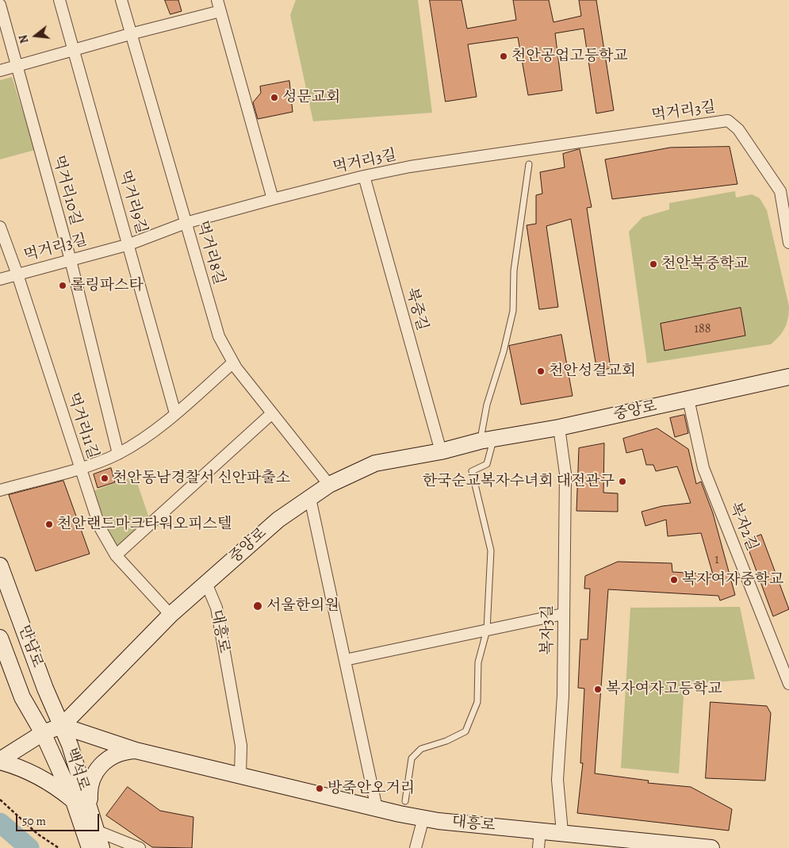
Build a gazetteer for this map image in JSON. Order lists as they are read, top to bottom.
{
  "streets": {
    "street": [
      "먹거리3길",
      "먹거리10길",
      "먹거리9길",
      "먹거리8길",
      "북중길",
      "중앙로",
      "먹거리11길",
      "복자2길",
      "복자3길",
      "대흥로",
      "만남로",
      "백석로"
    ]
  },
  "crossings": [
    ["먹거리3길", "먹거리10길"],
    ["먹거리3길", "먹거리9길"],
    ["먹거리3길", "먹거리8길"],
    ["먹거리3길", "북중길"],
    ["먹거리3길", "먹거리11길"],
    ["먹거리8길", "중앙로"],
    ["북중길", "중앙로"],
    ["중앙로", "먹거리11길"],
    ["중앙로", "복자2길"],
    ["중앙로", "복자3길"],
    ["중앙로", "대흥로"],
    ["중앙로", "만남로"],
    ["중앙로", "백석로"],
    ["복자3길", "대흥로"],
    ["대흥로", "만남로"],
    ["대흥로", "백석로"],
    ["만남로", "백석로"]
  ],
  "places": [
    "천안공업고등학교",
    "성문교회",
    "천안북중학교",
    "롤링파스타",
    "천안성결교회",
    "천안동남경찰서 신안파출소",
    "한국순교복자수녀회 대전관구",
    "천안랜드마크타워오피스텔",
    "복자여자중학교",
    "서울한의원",
    "복자여자고등학교",
    "방죽안오거리"
  ],
  "house_numbers": ["188", "1"],
  "scale_bar": "50 m",
  "north": "left"
}
